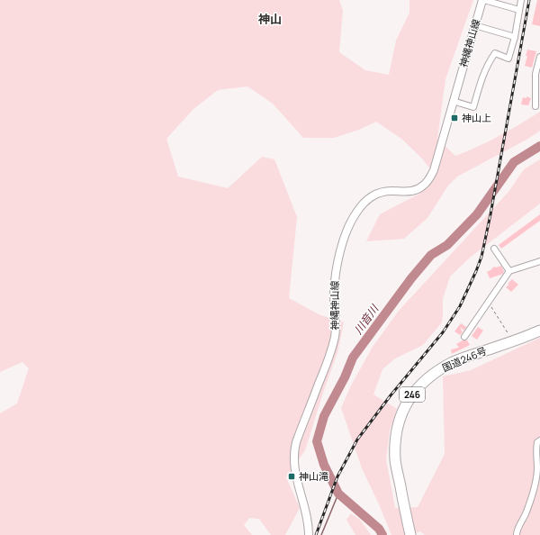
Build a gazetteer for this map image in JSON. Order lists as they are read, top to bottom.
{
  "streets": {
    "highway": ["国道246号", "246"],
    "main road": ["神縄神山線"]
  },
  "districts": ["神山"],
  "water": ["川音川"],
  "places": {
    "transit": ["神山上", "神山滝"]
  }
}
